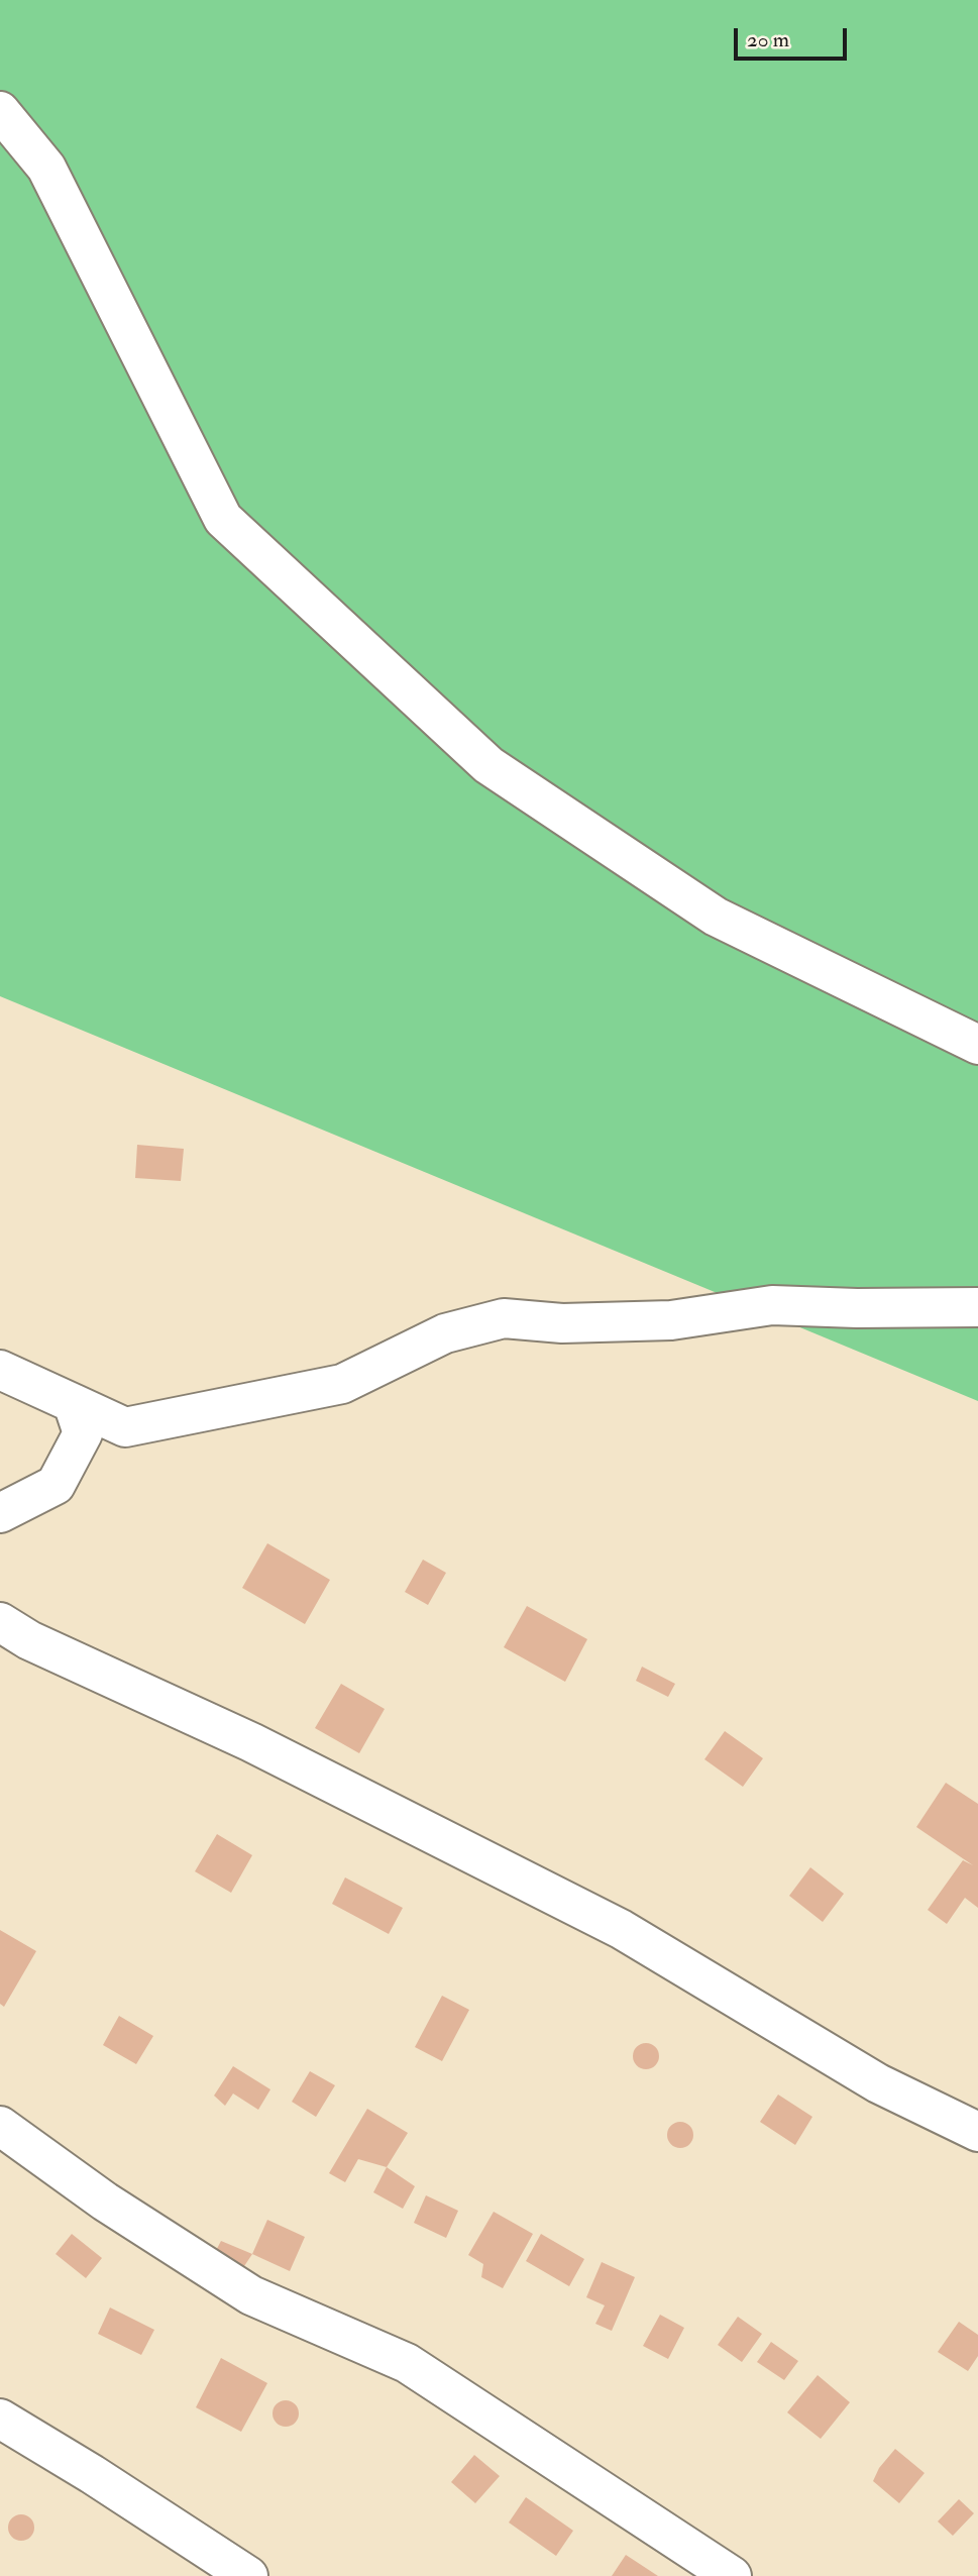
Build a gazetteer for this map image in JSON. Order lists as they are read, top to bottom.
{
  "scale_bar": "20 m"
}
